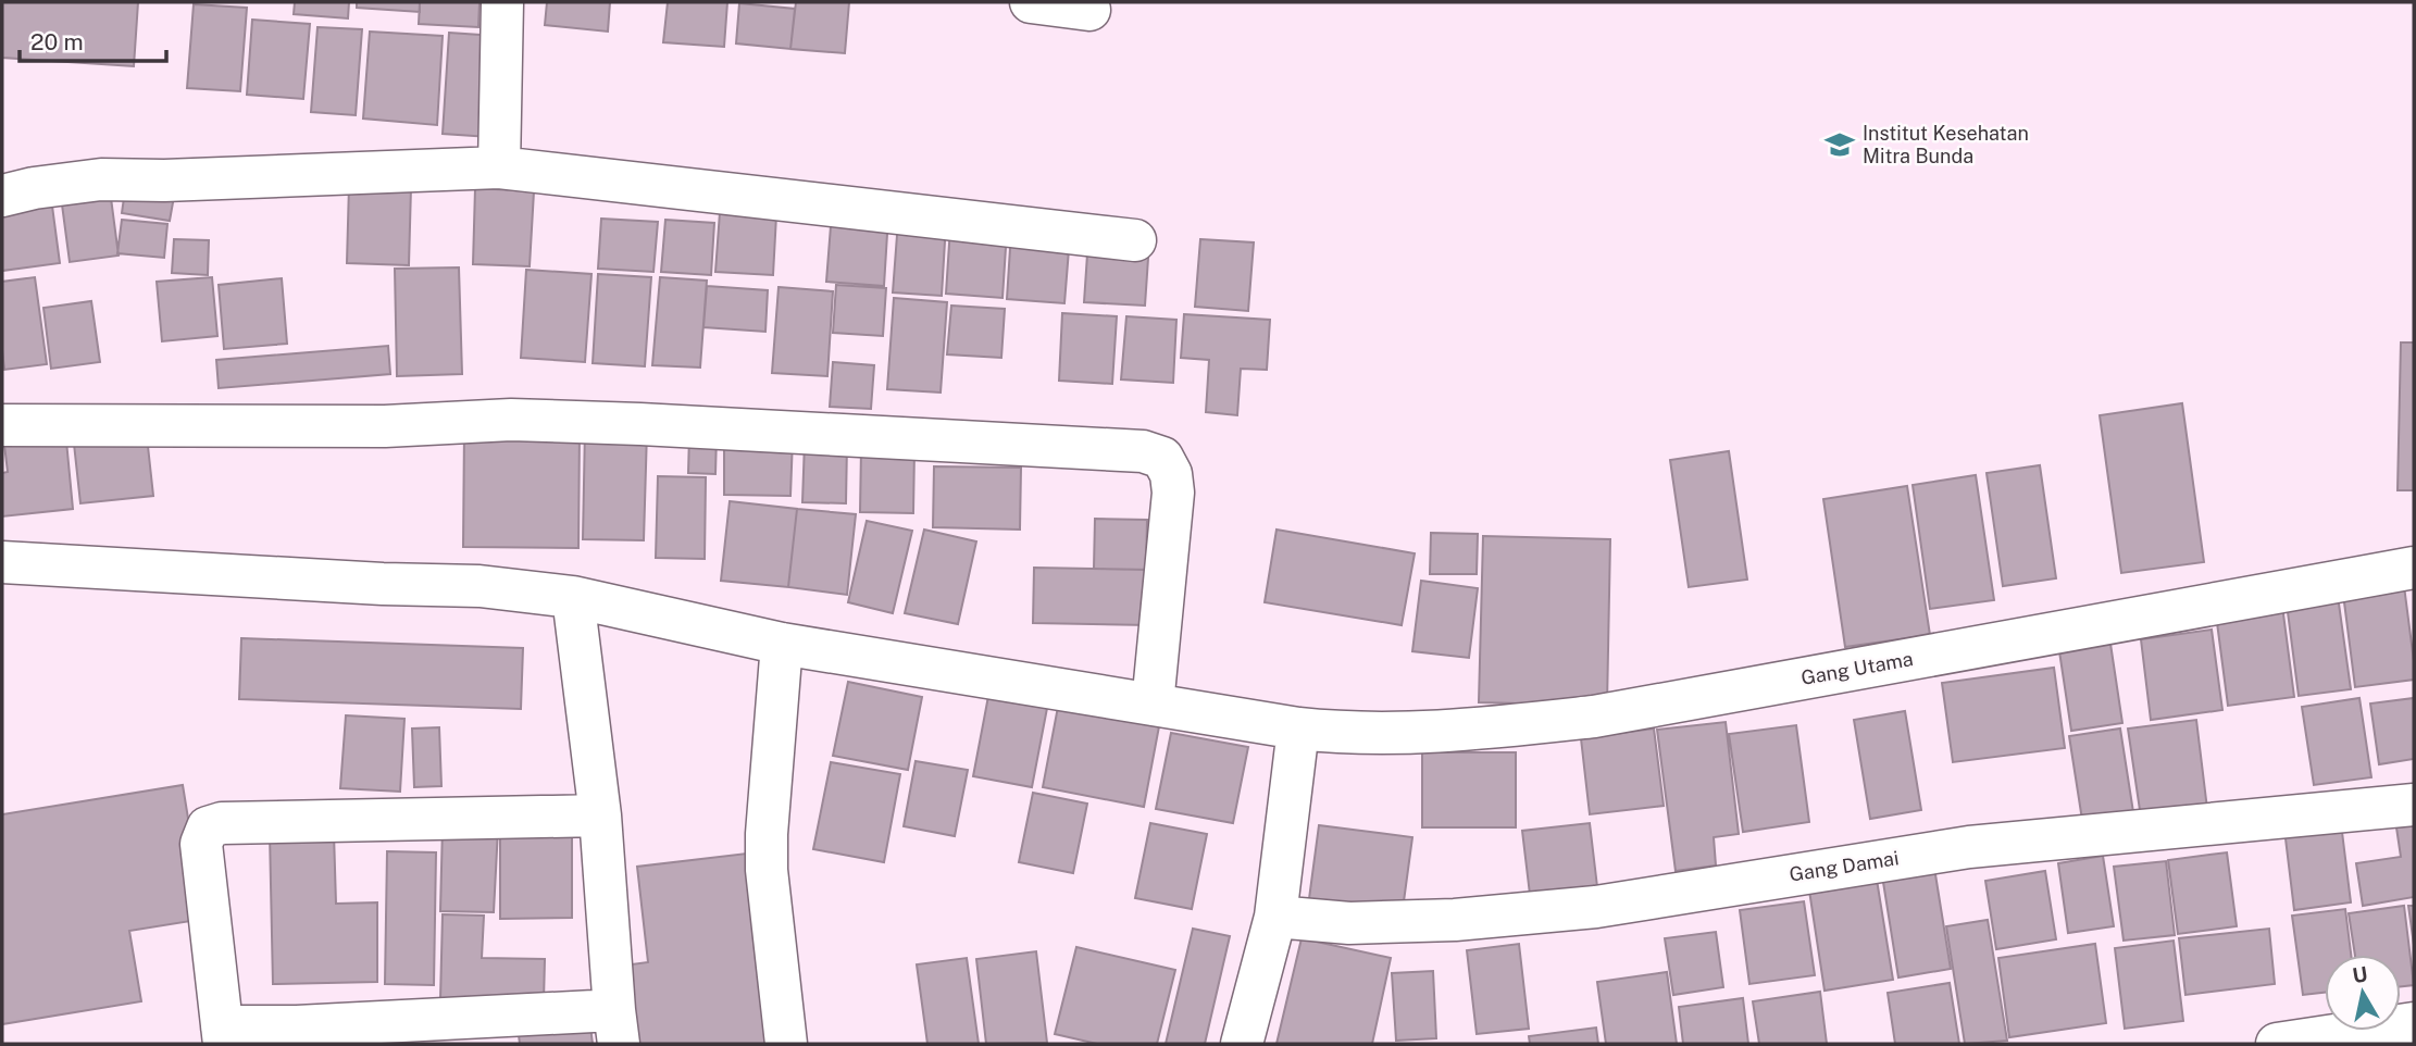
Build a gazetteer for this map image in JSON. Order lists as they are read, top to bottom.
{
  "streets": {
    "street": ["Gang Utama", "Gang Damai"]
  },
  "places": {
    "school or university": ["Institut Kesehatan Mitra Bunda"]
  },
  "scale_bar": "20 m",
  "north": "top"
}
